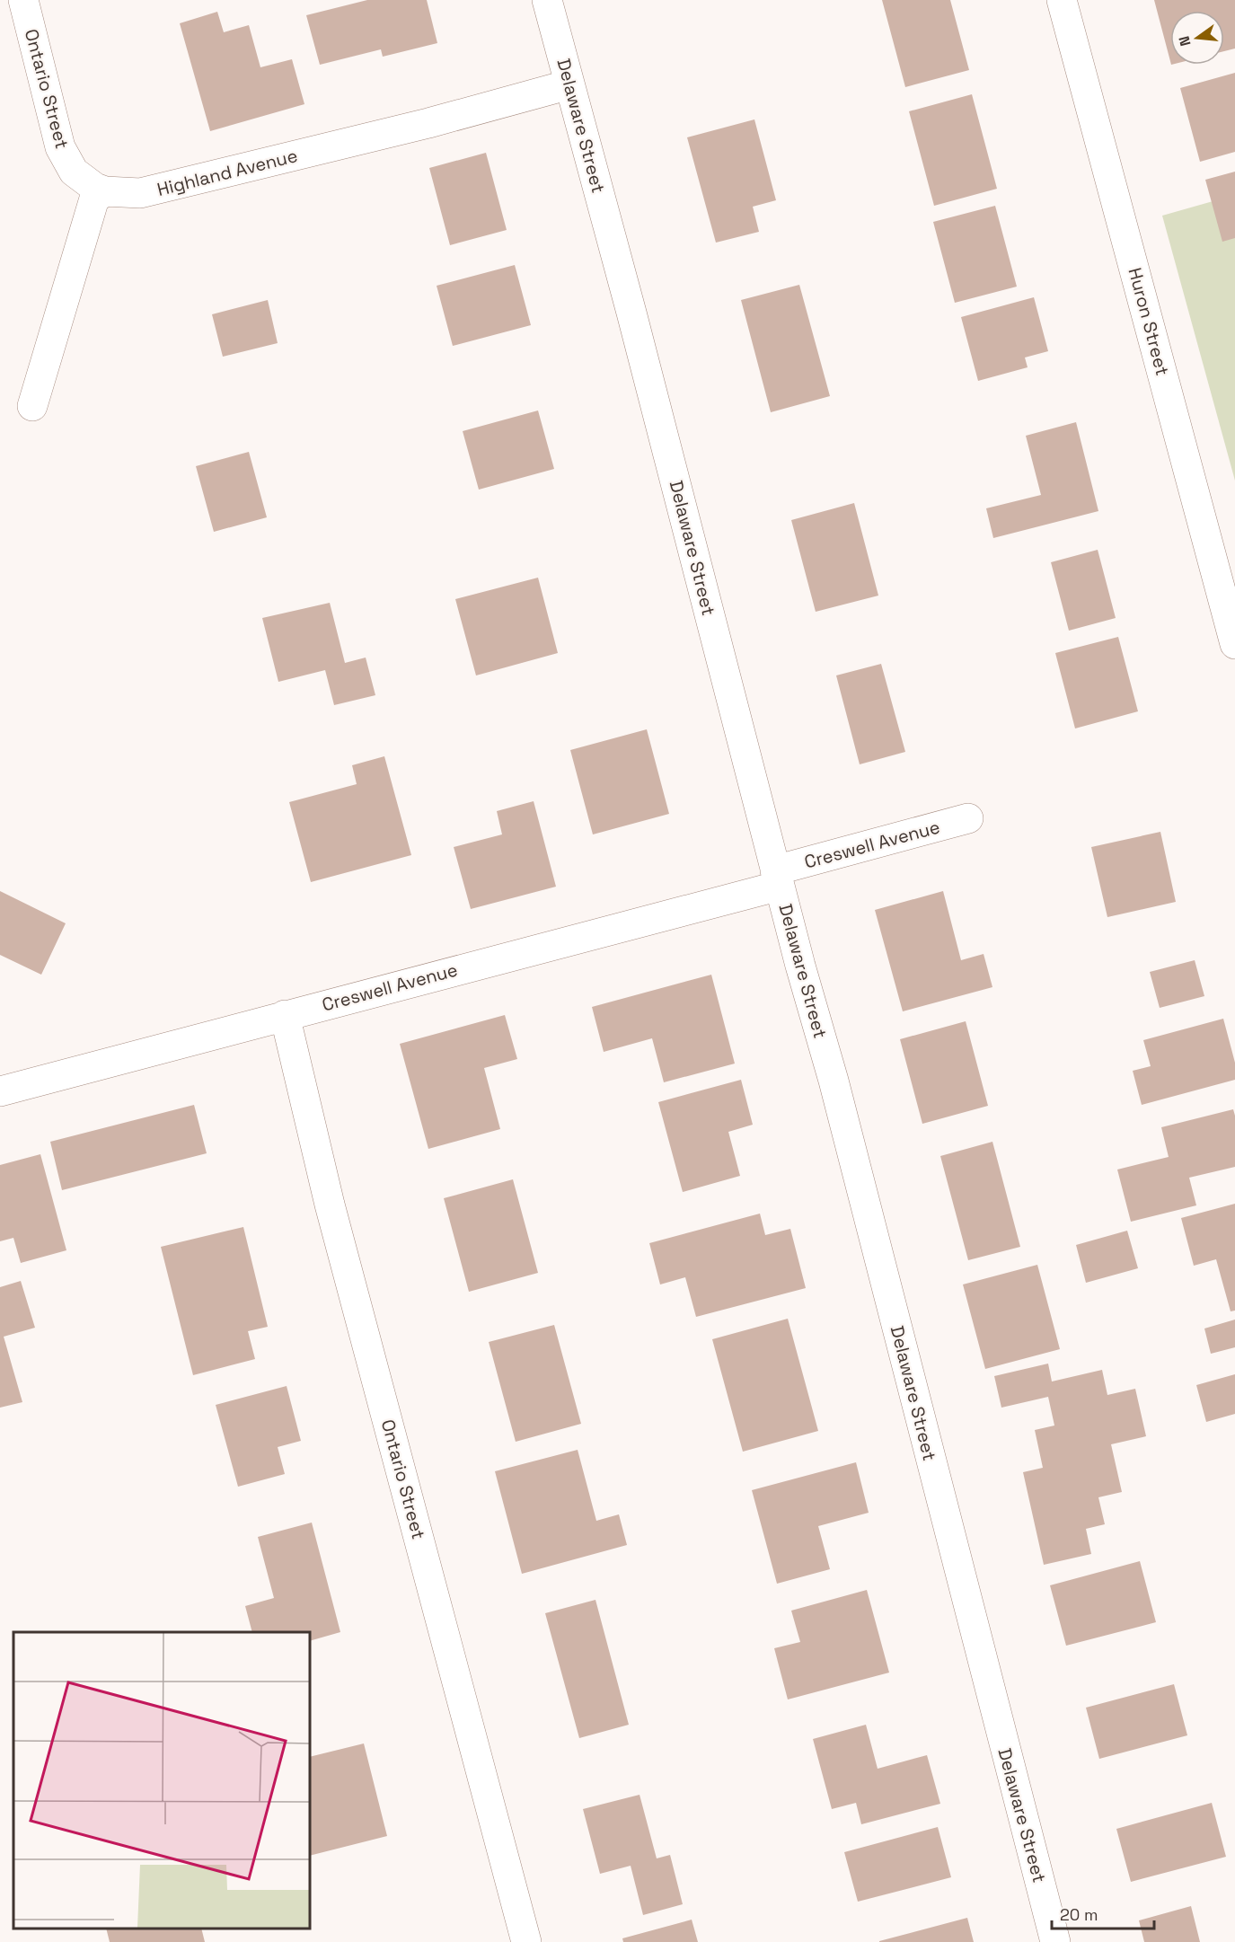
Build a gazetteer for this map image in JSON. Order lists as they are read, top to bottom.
{
  "streets": {
    "street": [
      "Ontario Street",
      "Delaware Street",
      "Highland Avenue",
      "Huron Street",
      "Creswell Avenue"
    ]
  },
  "crossings": [
    ["Ontario Street", "Highland Avenue"],
    ["Ontario Street", "Creswell Avenue"],
    ["Delaware Street", "Highland Avenue"],
    ["Delaware Street", "Creswell Avenue"]
  ],
  "scale_bar": "20 m",
  "north": "left"
}
